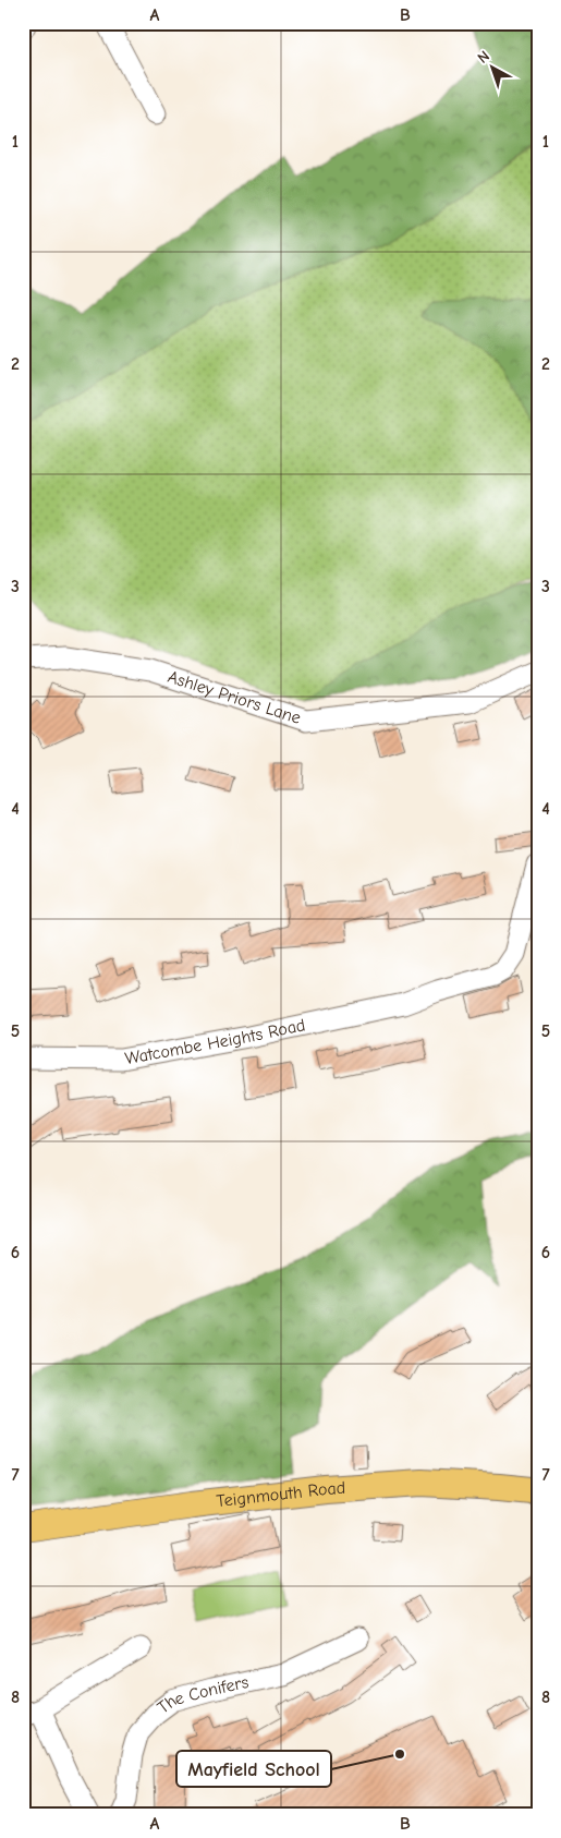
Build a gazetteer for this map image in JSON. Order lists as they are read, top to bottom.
{
  "streets": {
    "main road": ["Teignmouth Road"],
    "street": ["Ashley Priors Lane", "Watcombe Heights Road", "The Conifers"]
  },
  "places": ["Mayfield School"],
  "north": "top left",
  "grid": {
    "columns": ["A", "B"],
    "rows": [
      "1",
      "2",
      "3",
      "4",
      "5",
      "6",
      "7",
      "8"
    ]
  }
}
